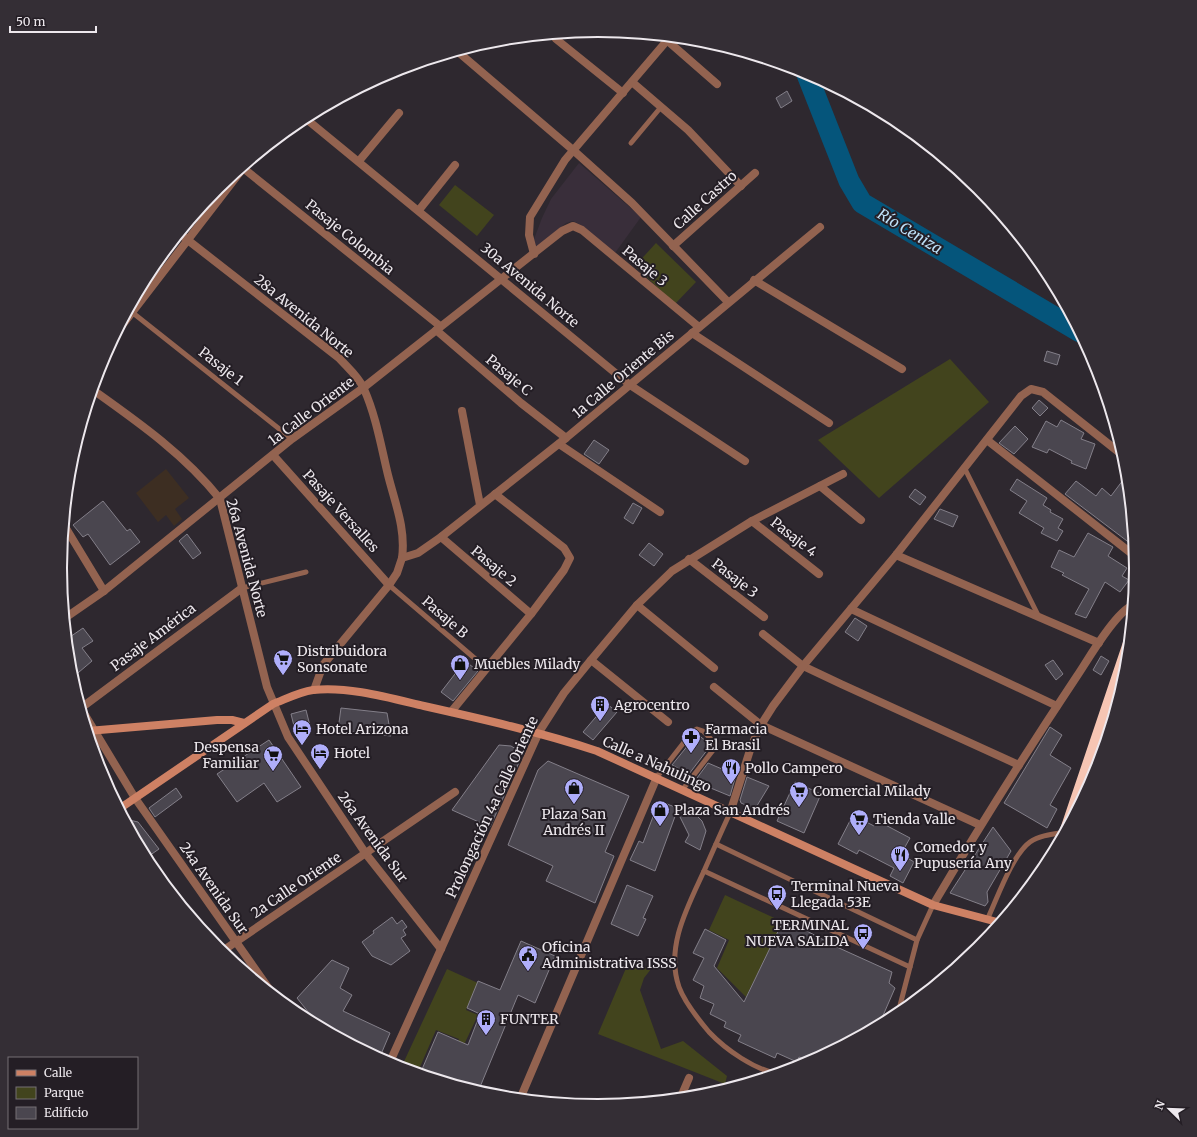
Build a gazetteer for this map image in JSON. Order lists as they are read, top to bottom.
{
  "streets": {
    "street": [
      "Calle Castro",
      "Pasaje Colombia",
      "Pasaje 3",
      "30a Avenida Norte",
      "28a Avenida Norte",
      "1a Calle Oriente Bis",
      "Pasaje C",
      "1a Calle Oriente",
      "Pasaje Versalles",
      "Pasaje 4",
      "26a Avenida Norte",
      "Pasaje 2",
      "Pasaje América",
      "Calle a Nahulingo",
      "Prolongación 4a Calle Oriente",
      "26a Avenida Sur",
      "2a Calle Oriente",
      "24a Avenida Sur"
    ],
    "lane": ["Pasaje 1", "Pasaje B"]
  },
  "crossings": [
    ["Pasaje Colombia", "Pasaje C"],
    ["Pasaje Colombia", "1a Calle Oriente"],
    ["Pasaje 3", "1a Calle Oriente Bis"],
    ["Pasaje 3", "1a Calle Oriente"],
    ["Pasaje 3", "Prolongación 4a Calle Oriente"],
    ["30a Avenida Norte", "1a Calle Oriente Bis"],
    ["30a Avenida Norte", "1a Calle Oriente"],
    ["28a Avenida Norte", "1a Calle Oriente Bis"],
    ["28a Avenida Norte", "1a Calle Oriente"],
    ["28a Avenida Norte", "Pasaje Versalles"],
    ["28a Avenida Norte", "Pasaje B"],
    ["28a Avenida Norte", "Calle a Nahulingo"],
    ["Pasaje 1", "1a Calle Oriente"],
    ["1a Calle Oriente Bis", "Pasaje C"],
    ["1a Calle Oriente Bis", "Pasaje 2"],
    ["Pasaje C", "1a Calle Oriente"],
    ["1a Calle Oriente", "Pasaje Versalles"],
    ["1a Calle Oriente", "26a Avenida Norte"],
    ["Pasaje Versalles", "Pasaje B"],
    ["Pasaje 4", "Prolongación 4a Calle Oriente"],
    ["26a Avenida Norte", "Pasaje América"],
    ["26a Avenida Norte", "Calle a Nahulingo"],
    ["26a Avenida Norte", "26a Avenida Sur"],
    ["Calle a Nahulingo", "Prolongación 4a Calle Oriente"],
    ["Calle a Nahulingo", "24a Avenida Sur"],
    ["Prolongación 4a Calle Oriente", "26a Avenida Sur"],
    ["26a Avenida Sur", "2a Calle Oriente"],
    ["2a Calle Oriente", "24a Avenida Sur"]
  ],
  "water": ["Río Ceniza"],
  "places": {
    "supermarket": [
      "Distribuidora Sonsonate",
      "Despensa Familiar",
      "Comercial Milady",
      "Tienda Valle"
    ],
    "shop": ["Muebles Milady", "Plaza San Andrés II", "Plaza San Andrés"],
    "building": ["Agrocentro", "FUNTER"],
    "hotel": ["Hotel Arizona", "Hotel"],
    "pharmacy": ["Farmacia El Brasil"],
    "restaurant": ["Pollo Campero", "Comedor y Pupusería Any"],
    "bus stop": ["Terminal Nueva Llegada 53E", "TERMINAL NUEVA SALIDA"],
    "public building": ["Oficina Administrativa ISSS"]
  },
  "legend": ["Calle", "Parque", "Edificio"],
  "scale_bar": "50 m",
  "north": "top left"
}
